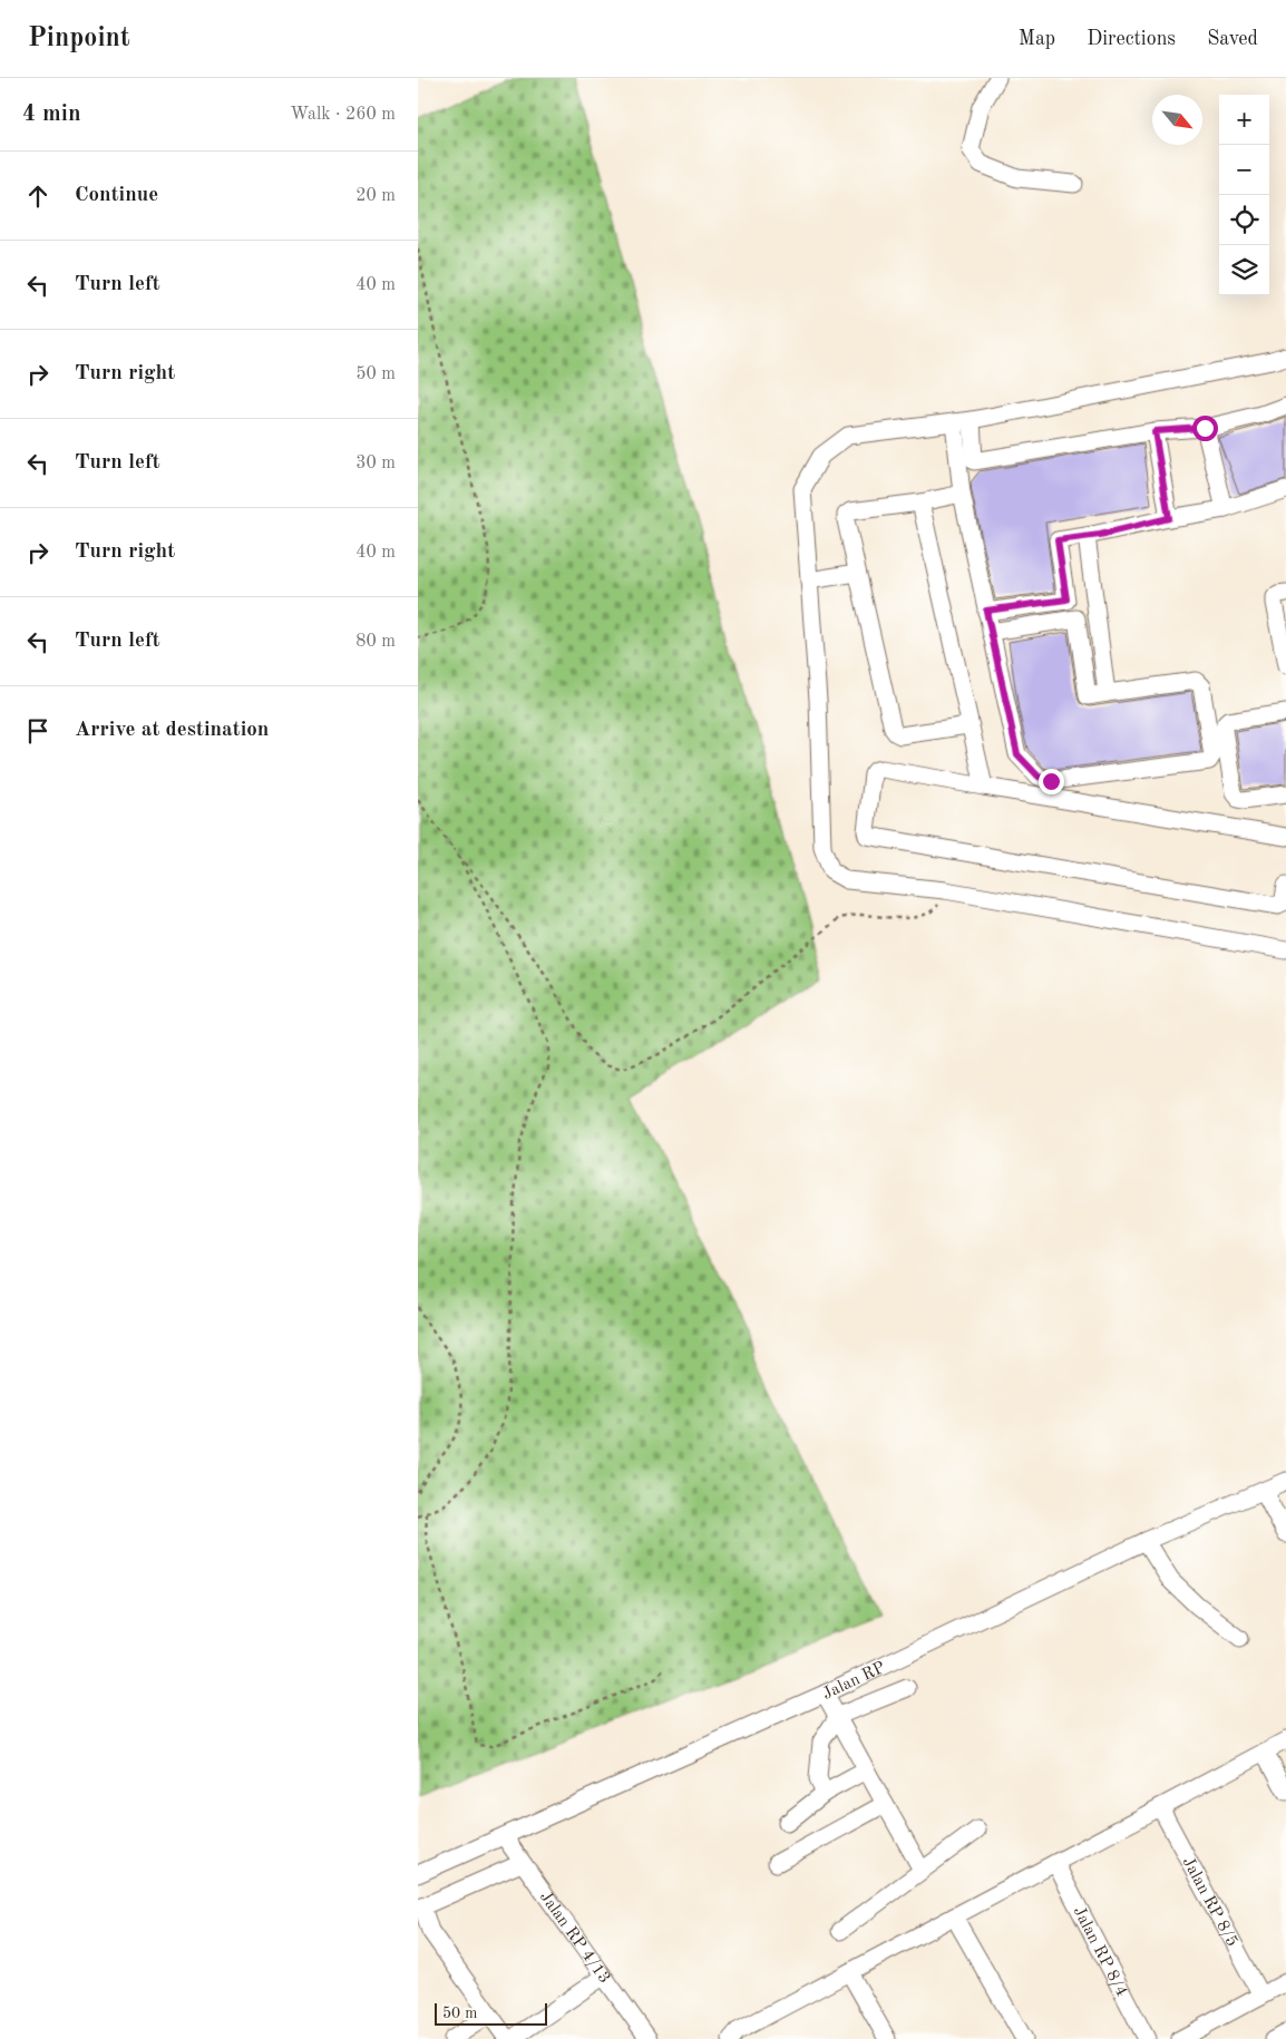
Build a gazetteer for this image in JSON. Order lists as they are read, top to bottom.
{
  "streets": {
    "street": [
      "Jalan RP",
      "Jalan RP 8/5",
      "Jalan RP 4/13",
      "Jalan RP 8/4"
    ]
  },
  "crossings": [
    ["Jalan RP", "Jalan RP 4/13"]
  ],
  "scale_bar": "50 m",
  "north": "bottom right",
  "page": {
    "header": "Pinpoint",
    "nav": ["Map", "Directions", "Saved"],
    "heading": ["4 min", "Walk · 260 m"],
    "map_buttons": ["+", "−"],
    "list": [
      ["Continue", "20 m"],
      ["Turn left", "40 m"],
      ["Turn right", "50 m"],
      ["Turn left", "30 m"],
      ["Turn right", "40 m"],
      ["Turn left", "80 m"],
      "Arrive at destination"
    ],
    "scale": "50 m"
  }
}
